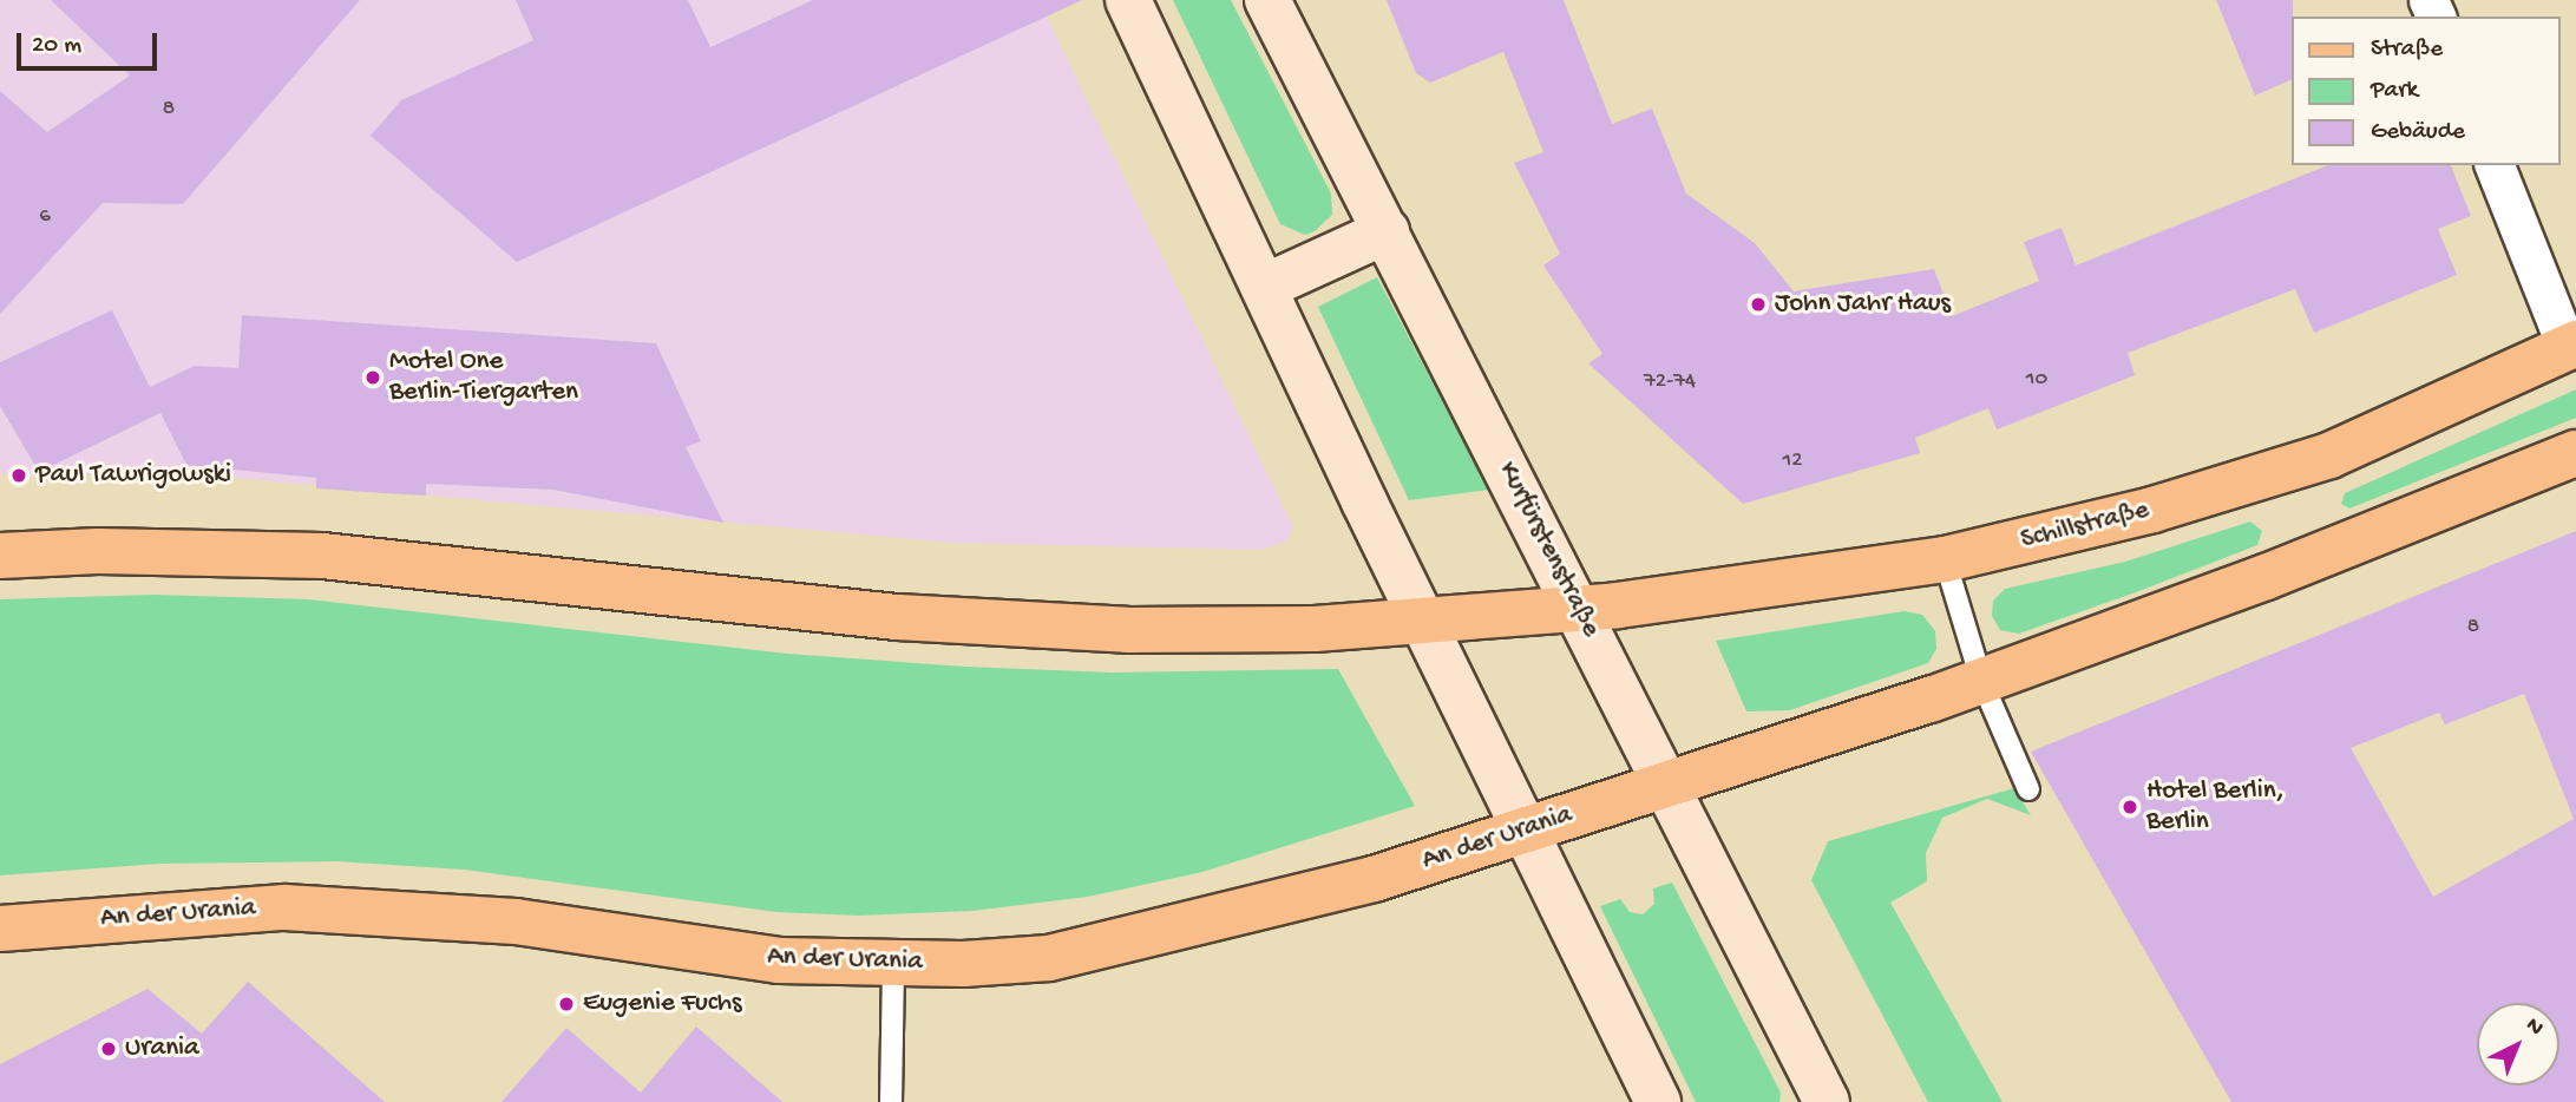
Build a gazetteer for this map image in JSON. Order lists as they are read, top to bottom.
{
  "streets": {
    "main road": ["Schillstraße", "Kurfürstenstraße", "An der Urania"]
  },
  "crossings": [
    ["Schillstraße", "Kurfürstenstraße"],
    ["Kurfürstenstraße", "An der Urania"]
  ],
  "places": [
    "John Jahr Haus",
    "Motel One Berlin-Tiergarten",
    "Paul Tawrigowski",
    "Hotel Berlin, Berlin",
    "Eugenie Fuchs",
    "Urania"
  ],
  "house_numbers": [
    "8",
    "6",
    "10",
    "72-74",
    "12",
    "8"
  ],
  "legend": ["Straße", "Park", "Gebäude"],
  "scale_bar": "20 m",
  "north": "top right"
}
